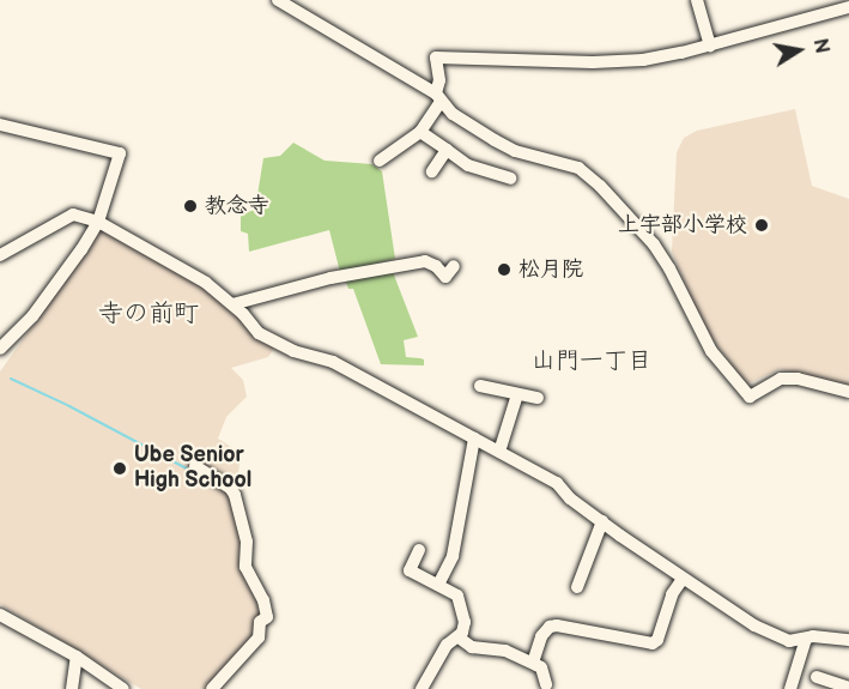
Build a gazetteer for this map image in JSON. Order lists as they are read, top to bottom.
{
  "districts": ["寺の前町", "山門一丁目"],
  "places": [
    "教念寺",
    "上宇部小学校",
    "松月院",
    "Ube Senior High School"
  ],
  "north": "right"
}
